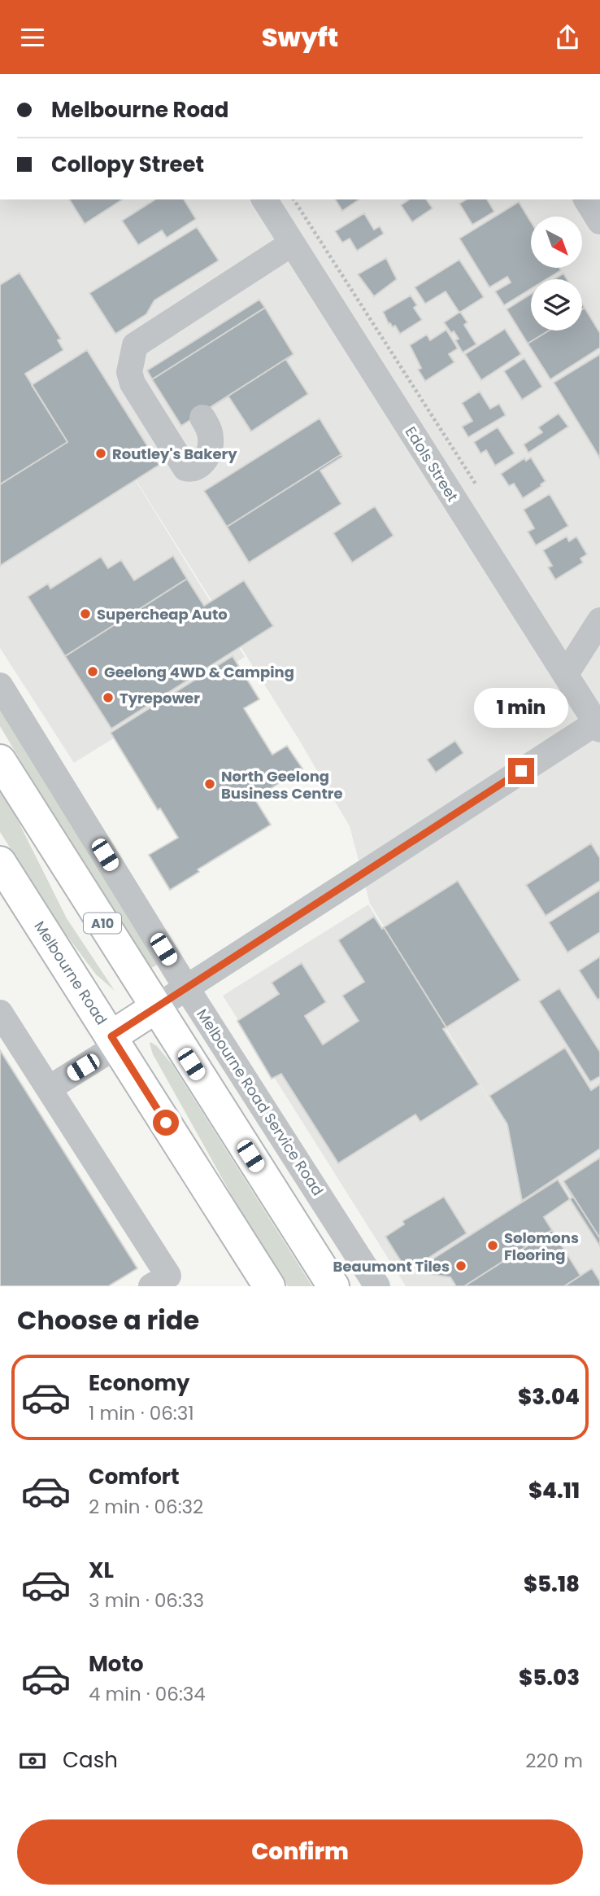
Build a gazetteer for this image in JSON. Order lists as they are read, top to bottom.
{
  "streets": {
    "highway": ["A10", "Melbourne Road"],
    "street": ["Edols Street", "Melbourne Road Service Road"]
  },
  "places": [
    "Routley's Bakery",
    "Supercheap Auto",
    "Geelong 4WD & Camping",
    "Tyrepower",
    "North Geelong Business Centre",
    "Solomons Flooring",
    "Beaumont Tiles"
  ],
  "north": "bottom right",
  "page": {
    "header": "Swyft",
    "banner": ["Melbourne Road", "Collopy Street"],
    "bubble": "1 min",
    "heading": "Choose a ride",
    "list": [
      {
        "name": "Economy",
        "note": "1 min · 06:31",
        "value": "$3.04"
      },
      {
        "name": "Comfort",
        "note": "2 min · 06:32",
        "value": "$4.11"
      },
      {
        "name": "XL",
        "note": "3 min · 06:33",
        "value": "$5.18"
      },
      {
        "name": "Moto",
        "note": "4 min · 06:34",
        "value": "$5.03"
      }
    ],
    "pay": ["Cash", "220 m"],
    "buttons": "Confirm"
  }
}
